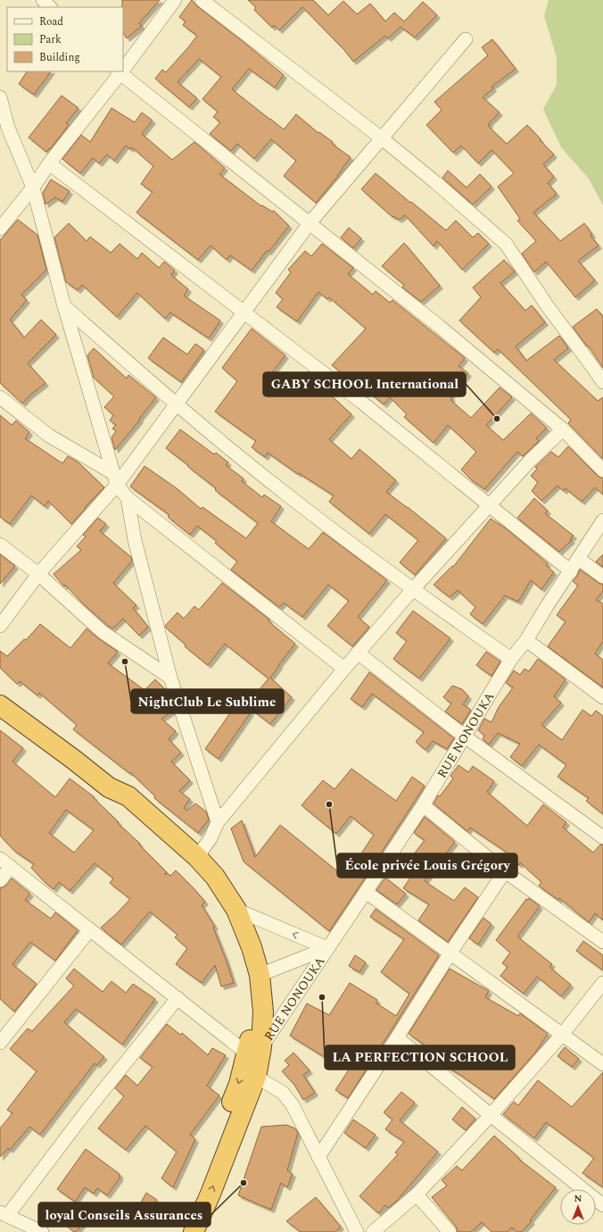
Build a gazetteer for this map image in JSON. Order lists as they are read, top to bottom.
{
  "streets": {
    "street": ["RUE NONOUKA"]
  },
  "places": [
    "GABY SCHOOL International",
    "NightClub Le Sublime",
    "École privée Louis Grégory",
    "LA PERFECTION SCHOOL",
    "loyal Conseils Assurances"
  ],
  "legend": ["Road", "Park", "Building"],
  "north": "top"
}
